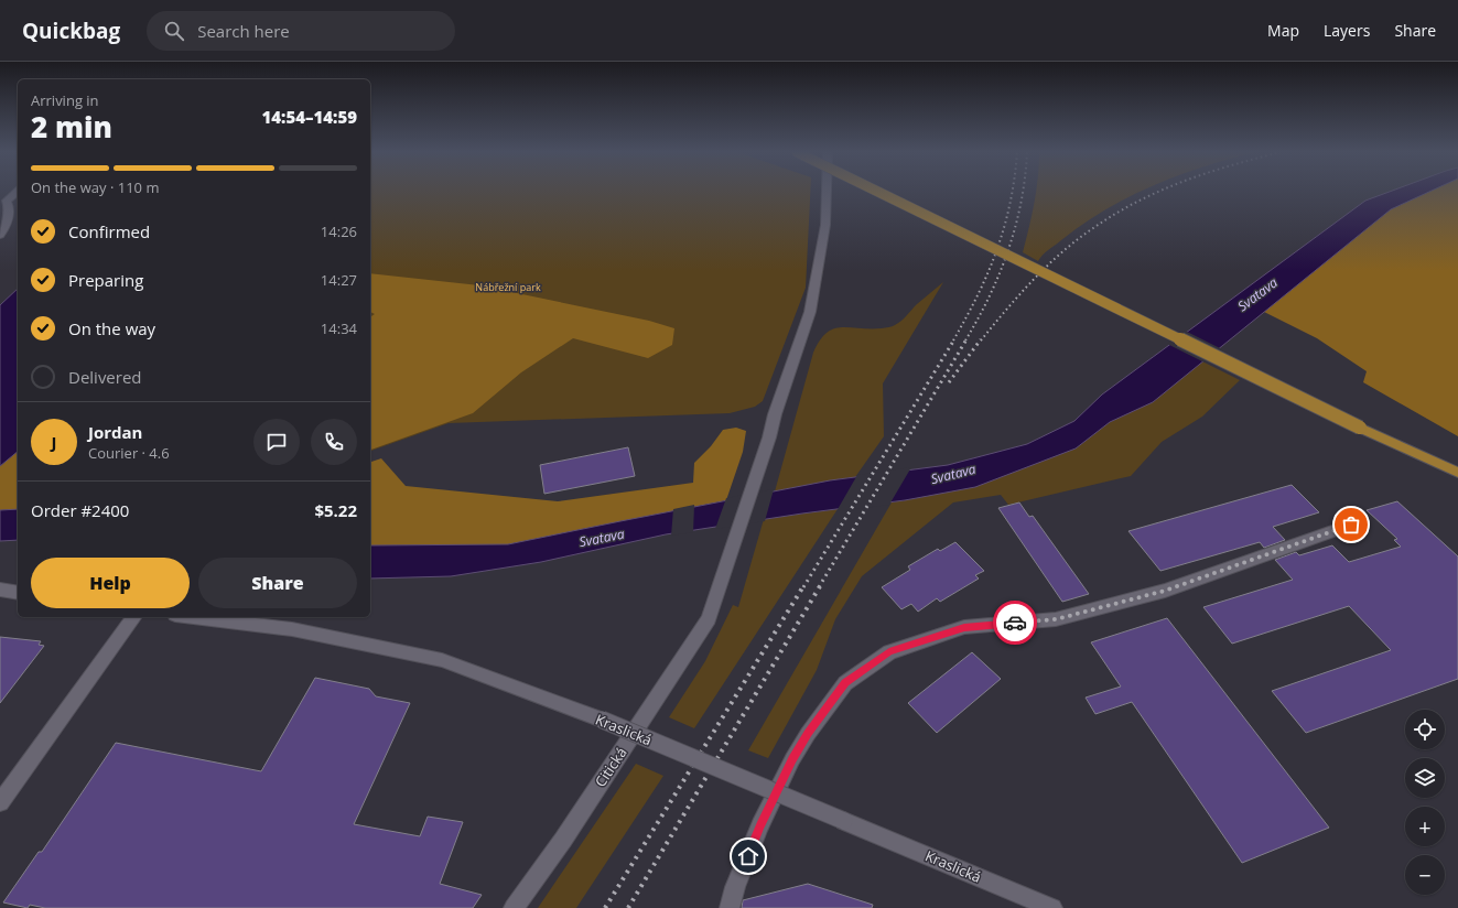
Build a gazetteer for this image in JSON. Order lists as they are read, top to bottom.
{
  "streets": {
    "street": ["Kraslická", "Citická"]
  },
  "water": ["Svatava"],
  "parks": ["Nábřežní park"],
  "page": {
    "header": "Quickbag",
    "search": "Search here",
    "nav": ["Map", "Layers", "Share"],
    "heading": ["2 min", "Arriving in", "14:54–14:59"],
    "panel": [
      "Jordan",
      "Courier · 4.6",
      "Order #2400",
      "$5.22"
    ],
    "bar": "On the way · 110 m",
    "list": [
      ["Confirmed", "14:26"],
      ["Preparing", "14:27"],
      ["On the way", "14:34"],
      "Delivered"
    ],
    "round": "J",
    "buttons": ["Help", "Share"],
    "map_buttons": ["+", "−"]
  }
}
